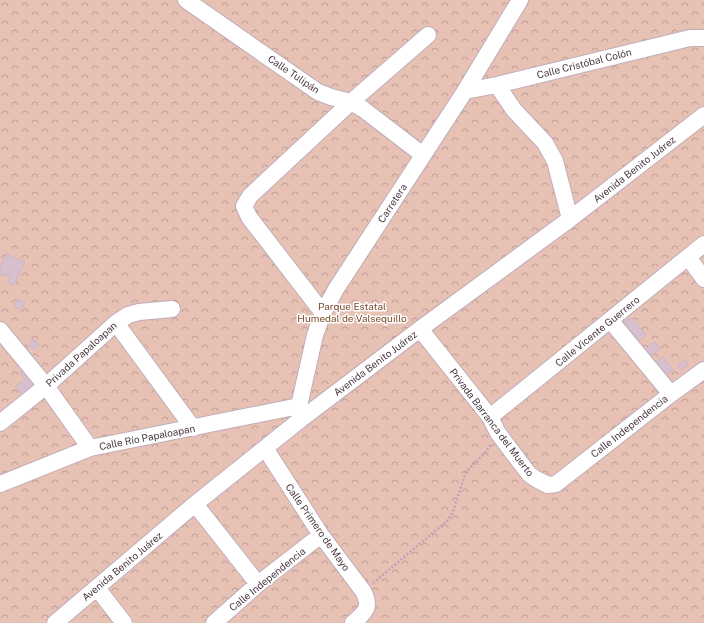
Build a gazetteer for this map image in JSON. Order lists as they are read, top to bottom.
{
  "streets": {
    "street": [
      "Calle Cristóbal Colón",
      "Calle Tulipán",
      "Avenida Benito Juárez",
      "Carretera",
      "Calle Vicente Guerrero",
      "Privada Papaloapan",
      "Privada Barranca del Muerto",
      "Calle Independencia",
      "Calle Río Papaloapan",
      "Calle Primero de Mayo"
    ]
  },
  "crossings": [
    ["Calle Cristóbal Colón", "Carretera"],
    ["Calle Tulipán", "Carretera"],
    ["Avenida Benito Juárez", "Carretera"],
    ["Avenida Benito Juárez", "Privada Barranca del Muerto"],
    ["Avenida Benito Juárez", "Calle Río Papaloapan"],
    ["Avenida Benito Juárez", "Calle Primero de Mayo"],
    ["Carretera", "Calle Río Papaloapan"],
    ["Calle Vicente Guerrero", "Privada Barranca del Muerto"],
    ["Privada Barranca del Muerto", "Calle Independencia"],
    ["Calle Independencia", "Calle Primero de Mayo"]
  ],
  "parks": ["Parque Estatal Humedal de Valsequillo"]
}
